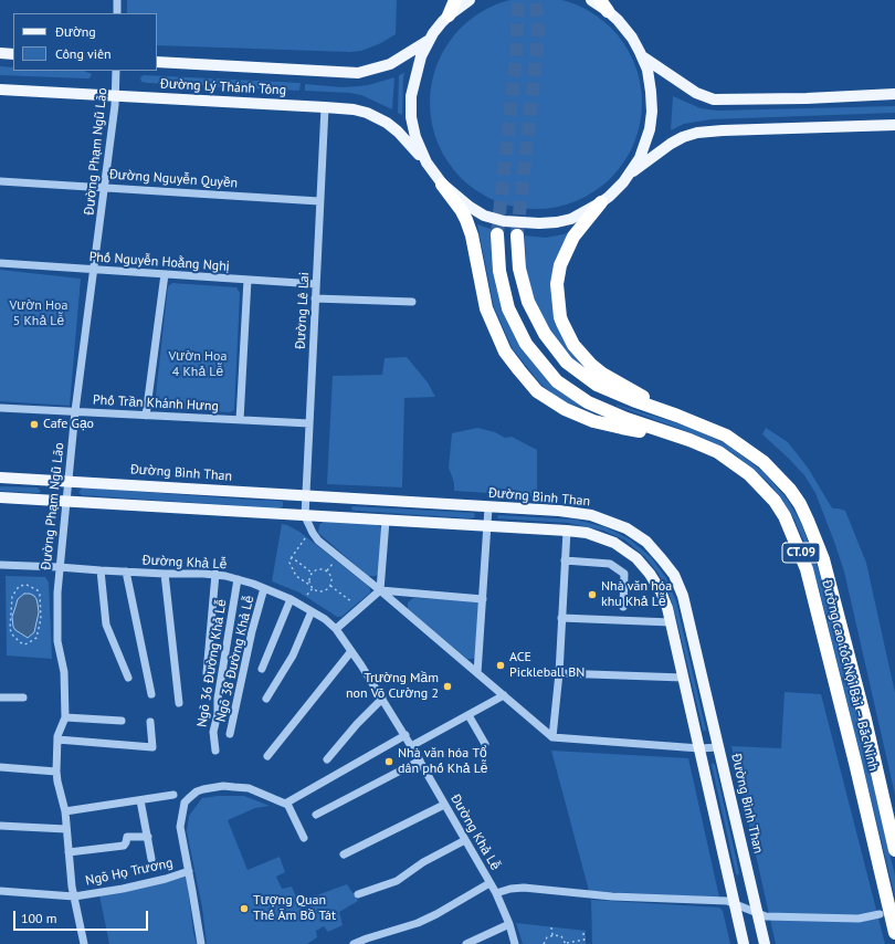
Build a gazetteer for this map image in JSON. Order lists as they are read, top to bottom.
{
  "streets": {
    "highway": ["CT.09", "Đường cao tốc Nội Bài – Bắc Ninh"],
    "main road": ["Đường Lý Thánh Tông", "Đường Bình Than"],
    "street": [
      "Đường Phạm Ngũ Lão",
      "Đường Nguyễn Quyền",
      "Phố Nguyễn Hoằng Nghị",
      "Đường Lê Lai",
      "Phố Trần Khánh Hưng",
      "Đường Khả Lễ",
      "Ngõ 38 Đường Khả Lễ",
      "Ngõ 36 Đường Khả Lễ",
      "Ngõ Họ Trương"
    ]
  },
  "crossings": [
    ["Đường Lý Thánh Tông", "Đường Phạm Ngũ Lão"],
    ["Đường Lý Thánh Tông", "Đường Lê Lai"],
    ["Đường Phạm Ngũ Lão", "Đường Nguyễn Quyền"],
    ["Đường Phạm Ngũ Lão", "Phố Nguyễn Hoằng Nghị"],
    ["Đường Phạm Ngũ Lão", "Phố Trần Khánh Hưng"],
    ["Đường Phạm Ngũ Lão", "Đường Bình Than"],
    ["Đường Phạm Ngũ Lão", "Đường Khả Lễ"],
    ["Đường Phạm Ngũ Lão", "Ngõ Họ Trương"],
    ["Đường Nguyễn Quyền", "Đường Lê Lai"],
    ["Phố Nguyễn Hoằng Nghị", "Đường Lê Lai"],
    ["Đường Lê Lai", "Phố Trần Khánh Hưng"],
    ["Đường Lê Lai", "Đường Bình Than"],
    ["Đường Khả Lễ", "Ngõ 38 Đường Khả Lễ"],
    ["Đường Khả Lễ", "Ngõ 36 Đường Khả Lễ"]
  ],
  "parks": ["Vườn Hoa 5 Khả Lễ", "Vườn Hoa 4 Khả Lễ"],
  "places": [
    "Cafe Gạo",
    "Nhà văn hóa khu Khả Lễ",
    "ACE Pickleball BN",
    "Trường Mầm non Võ Cường 2",
    "Nhà văn hóa Tổ dân phố Khả Lễ",
    "Tượng Quan Thế Âm Bồ Tát"
  ],
  "legend": ["Đường", "Công viên"],
  "scale_bar": "100 m"
}
